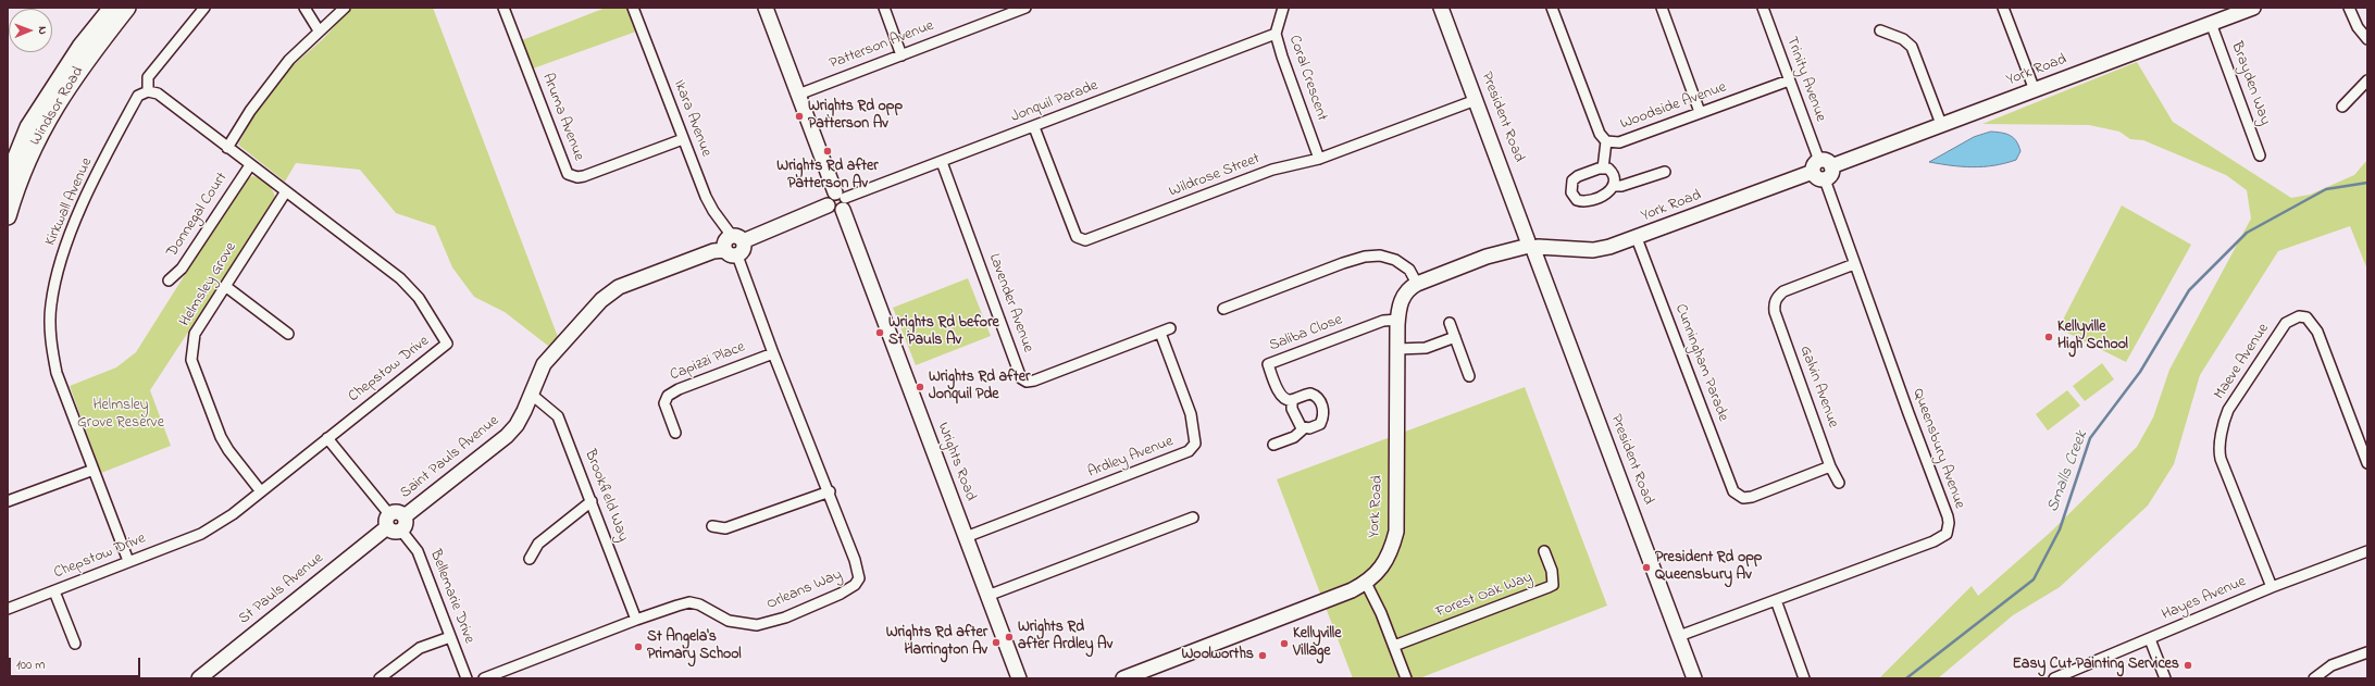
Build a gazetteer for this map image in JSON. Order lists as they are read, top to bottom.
{
  "streets": {
    "main road": ["Windsor Road"],
    "street": [
      "Patterson Avenue",
      "York Road",
      "Coral Crescent",
      "Trinity Avenue",
      "Brayden Way",
      "Jonquil Parade",
      "Woodside Avenue",
      "Aruma Avenue",
      "President Road",
      "Ikara Avenue",
      "Wildrose Street",
      "Kirkwall Avenue",
      "Donnegal Court",
      "Helmsley Grove",
      "Lavender Avenue",
      "Saliba Close",
      "Capizzi Place",
      "Maeve Avenue",
      "Cunningham Parade",
      "Chepstow Drive",
      "Galvin Avenue",
      "Queensbury Avenue",
      "Saint Pauls Avenue",
      "Ardley Avenue",
      "Wrights Road",
      "Brookfield Way",
      "St Pauls Avenue",
      "Orleans Way",
      "Forest Oak Way",
      "Bellemarie Drive",
      "Hayes Avenue"
    ]
  },
  "crossings": [
    ["Patterson Avenue", "Wrights Road"],
    ["York Road", "Trinity Avenue"],
    ["York Road", "Brayden Way"],
    ["York Road", "President Road"],
    ["York Road", "Saliba Close"],
    ["York Road", "Cunningham Parade"],
    ["York Road", "Queensbury Avenue"],
    ["Coral Crescent", "Jonquil Parade"],
    ["Coral Crescent", "Wildrose Street"],
    ["Trinity Avenue", "Woodside Avenue"],
    ["Trinity Avenue", "Queensbury Avenue"],
    ["Jonquil Parade", "Wildrose Street"],
    ["Jonquil Parade", "Lavender Avenue"],
    ["Jonquil Parade", "Wrights Road"],
    ["Aruma Avenue", "Ikara Avenue"],
    ["President Road", "Wildrose Street"],
    ["President Road", "Queensbury Avenue"],
    ["Kirkwall Avenue", "Chepstow Drive"],
    ["Donnegal Court", "Chepstow Drive"],
    ["Helmsley Grove", "Chepstow Drive"],
    ["Lavender Avenue", "Ardley Avenue"],
    ["Capizzi Place", "Orleans Way"],
    ["Maeve Avenue", "Hayes Avenue"],
    ["Cunningham Parade", "Galvin Avenue"],
    ["Galvin Avenue", "Queensbury Avenue"],
    ["Saint Pauls Avenue", "Brookfield Way"],
    ["Saint Pauls Avenue", "St Pauls Avenue"],
    ["Saint Pauls Avenue", "Orleans Way"],
    ["Saint Pauls Avenue", "Bellemarie Drive"],
    ["Ardley Avenue", "Wrights Road"],
    ["Brookfield Way", "Orleans Way"],
    ["St Pauls Avenue", "Bellemarie Drive"]
  ],
  "water": ["Smalls Creek"],
  "parks": ["Helmsley Grove Reserve"],
  "places": [
    "Wrights Rd opp Patterson Av",
    "Wrights Rd after Patterson Av",
    "Wrights Rd before St Pauls Av",
    "Kellyville High School",
    "Wrights Rd after Jonquil Pde",
    "President Rd opp Queensbury Av",
    "Wrights Rd after Ardley Av",
    "Wrights Rd after Harrington Av",
    "Kellyville Village",
    "St Angela's Primary School",
    "Woolworths",
    "Easy Cut Painting Services"
  ],
  "scale_bar": "100 m",
  "north": "right"
}
